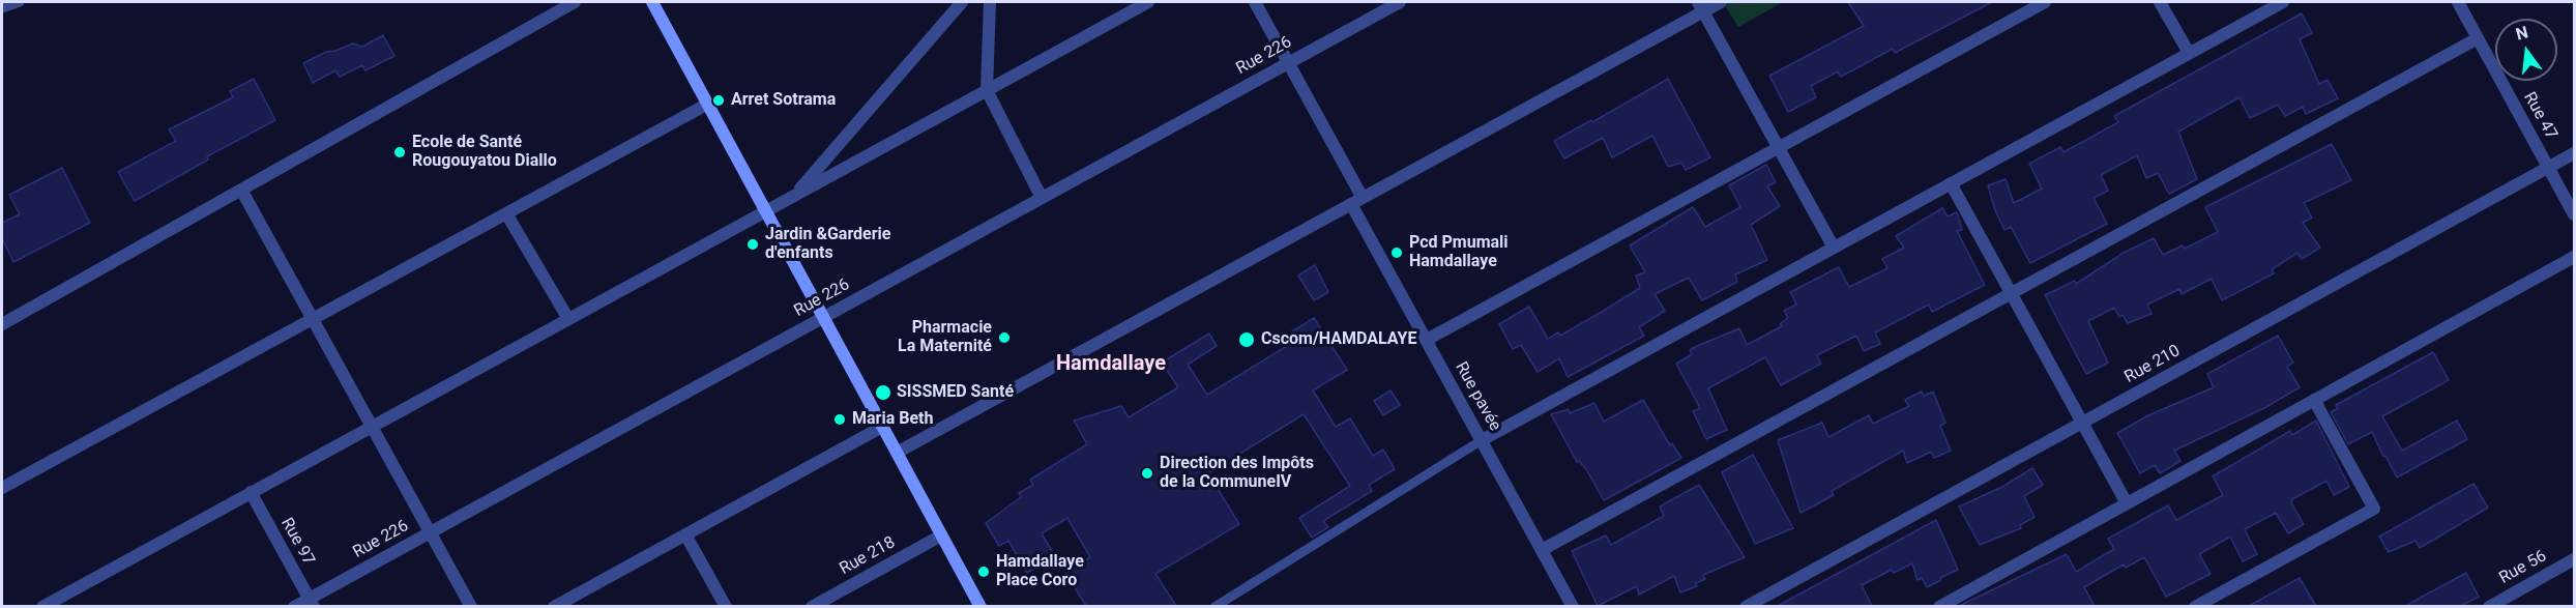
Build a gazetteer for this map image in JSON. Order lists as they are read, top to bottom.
{
  "streets": {
    "street": [
      "Rue 226",
      "Rue 47",
      "Rue 210",
      "Rue pavée",
      "Rue 97",
      "Rue 218",
      "Rue 56"
    ]
  },
  "crossings": [
    ["Rue 226", "Rue pavée"],
    ["Rue 226", "Rue 97"],
    ["Rue 47", "Rue 210"]
  ],
  "districts": ["Hamdallaye"],
  "places": [
    "Arret Sotrama",
    "Ecole de Santé Rougouyatou Diallo",
    "Jardin &Garderie d'enfants",
    "Pcd Pmumali Hamdallaye",
    "Pharmacie La Maternité",
    "Cscom/HAMDALAYE",
    "SISSMED Santé",
    "Maria Beth",
    "Direction des Impôts de la CommuneIV",
    "Hamdallaye Place Coro"
  ],
  "north": "top"
}
